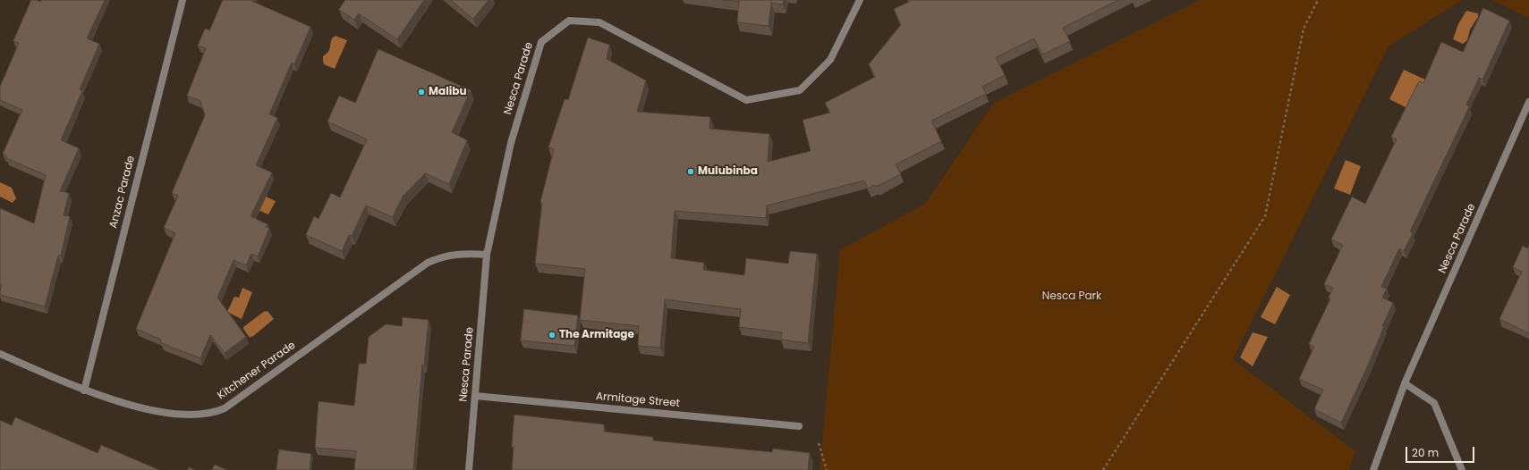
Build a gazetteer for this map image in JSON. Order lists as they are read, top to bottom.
{
  "streets": {
    "street": [
      "Nesca Parade",
      "Anzac Parade",
      "Kitchener Parade",
      "Armitage Street"
    ]
  },
  "crossings": [
    ["Nesca Parade", "Kitchener Parade"],
    ["Nesca Parade", "Armitage Street"],
    ["Anzac Parade", "Kitchener Parade"]
  ],
  "parks": ["Nesca Park"],
  "places": ["Malibu", "Mulubinba", "The Armitage"],
  "scale_bar": "20 m"
}
